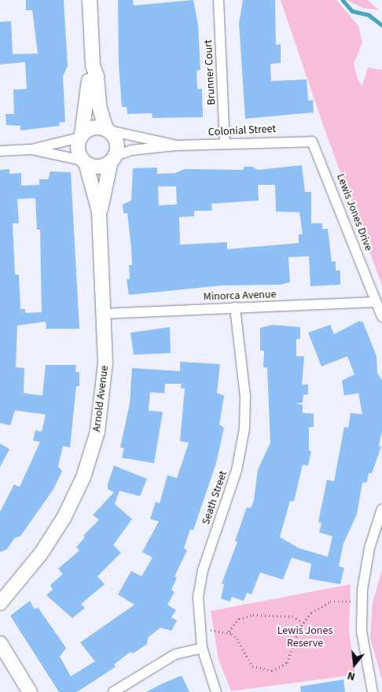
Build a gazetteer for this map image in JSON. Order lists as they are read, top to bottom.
{
  "streets": {
    "street": [
      "Brunner Court",
      "Colonial Street",
      "Lewis Jones Drive",
      "Minorca Avenue",
      "Arnold Avenue",
      "Seath Street"
    ]
  },
  "crossings": [
    ["Brunner Court", "Colonial Street"],
    ["Colonial Street", "Lewis Jones Drive"],
    ["Colonial Street", "Arnold Avenue"],
    ["Lewis Jones Drive", "Minorca Avenue"],
    ["Minorca Avenue", "Arnold Avenue"],
    ["Minorca Avenue", "Seath Street"]
  ],
  "parks": ["Lewis Jones Reserve"],
  "north": "bottom"
}
